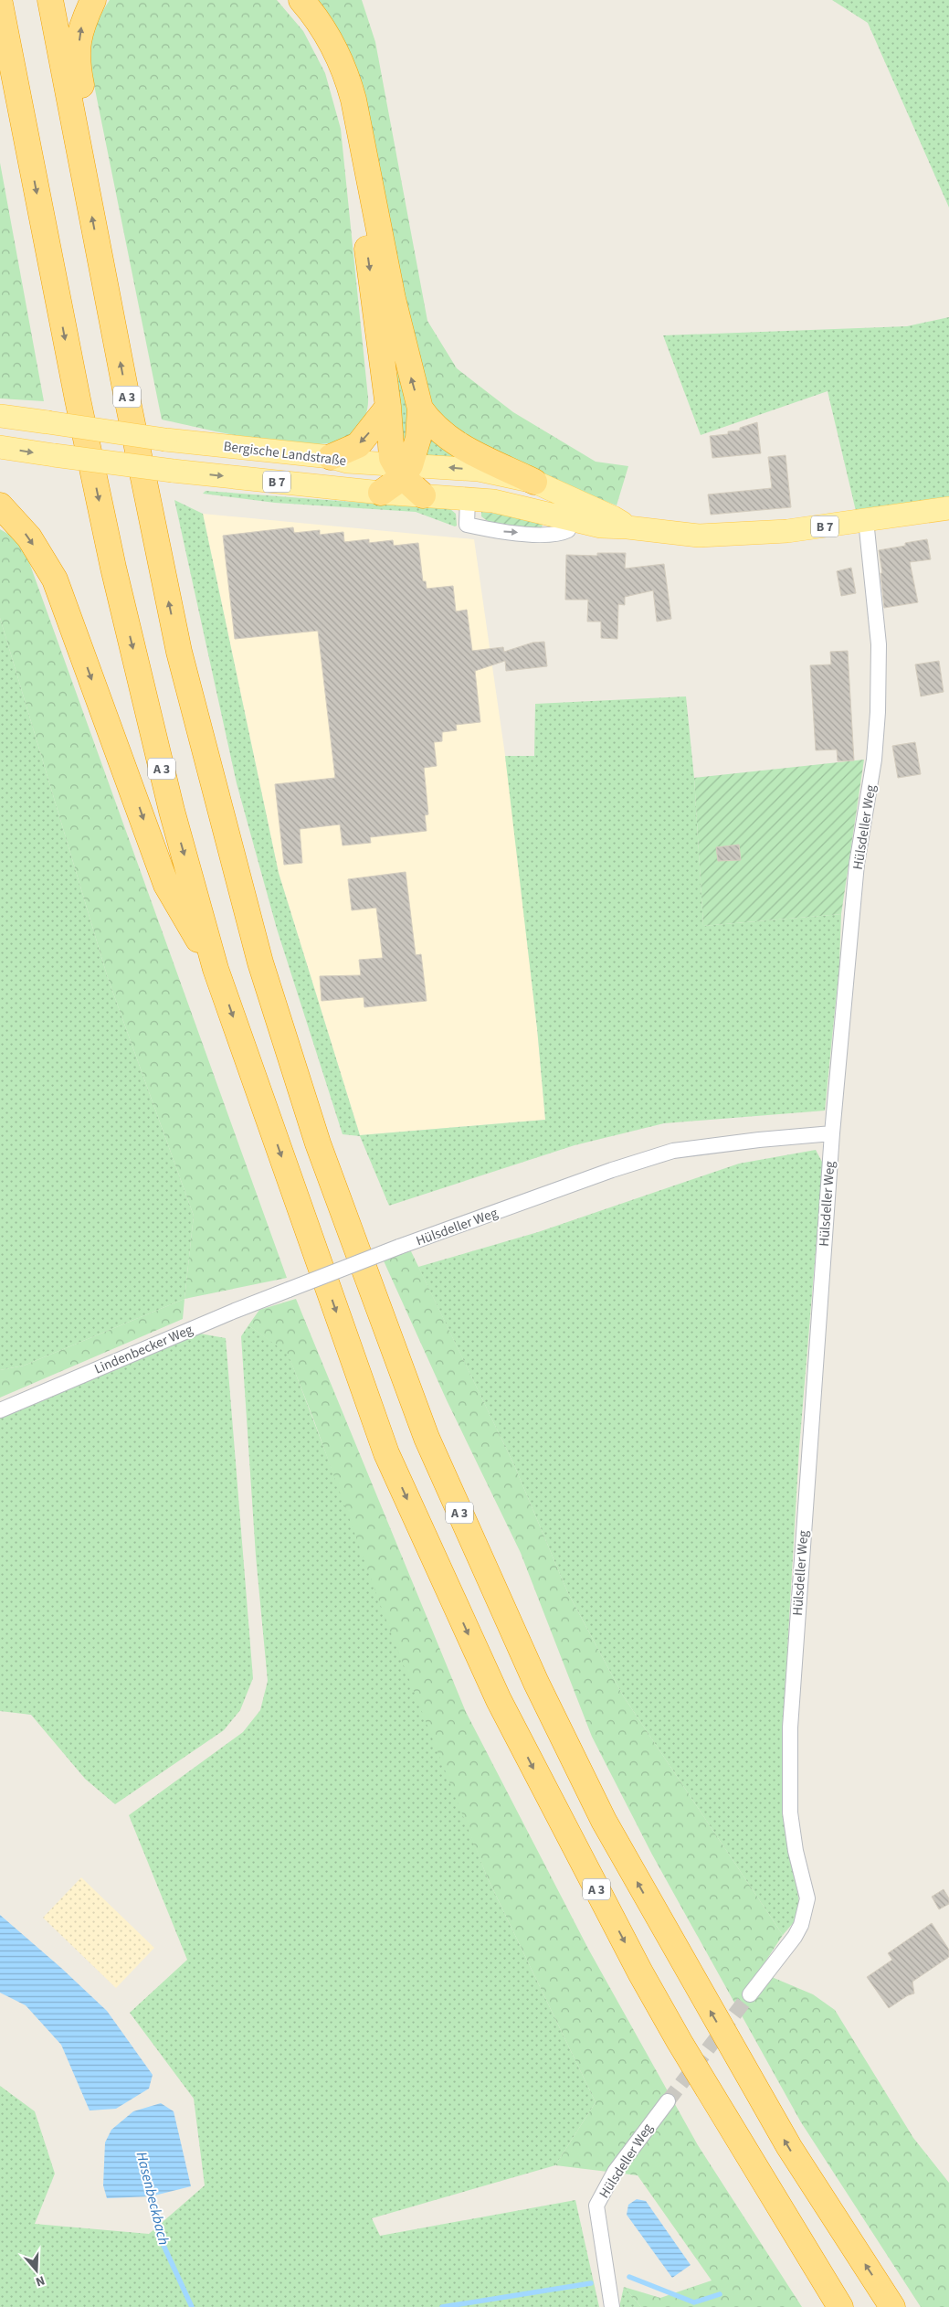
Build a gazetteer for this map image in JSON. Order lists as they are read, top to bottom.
{
  "streets": {
    "highway": ["A 3"],
    "main road": ["Bergische Landstraße", "B 7"],
    "street": ["Hülsdeller Weg", "Lindenbecker Weg"]
  },
  "crossings": [
    ["Bergische Landstraße", "Hülsdeller Weg"],
    ["Hülsdeller Weg", "Lindenbecker Weg"]
  ],
  "water": ["Hasenbeckbach"],
  "north": "bottom"
}
